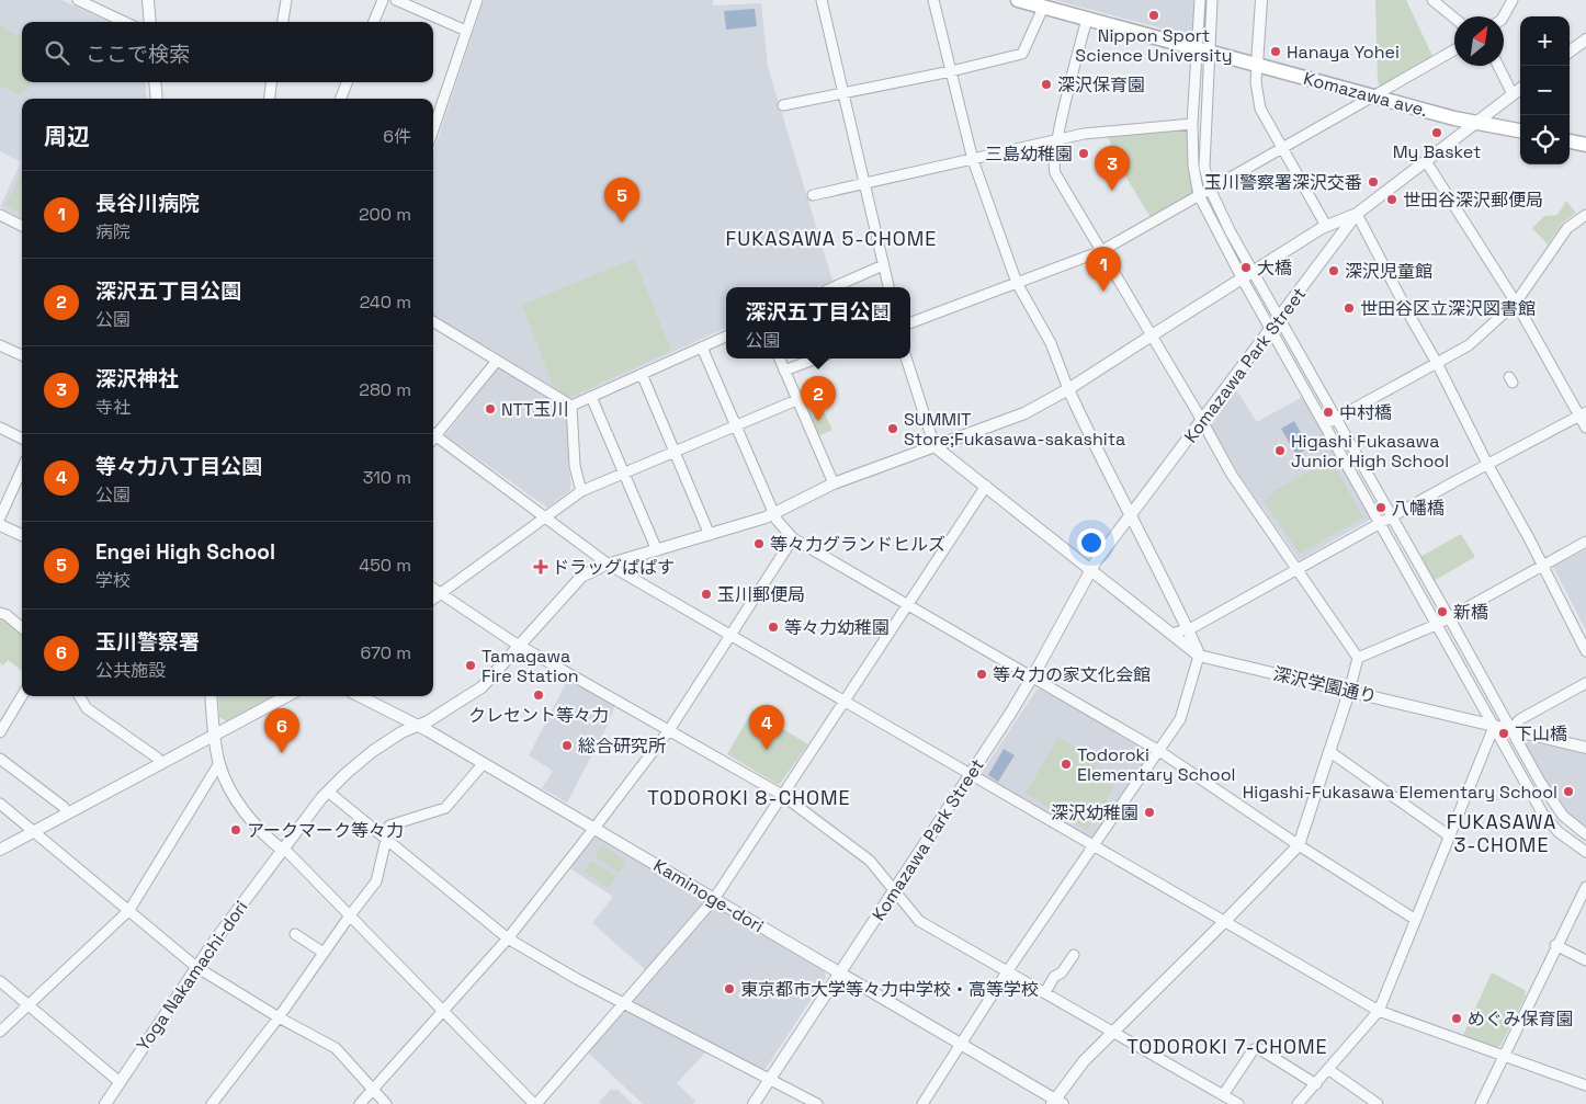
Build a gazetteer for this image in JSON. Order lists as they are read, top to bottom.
{
  "streets": {
    "main road": ["Komazawa ave."],
    "street": [
      "Komazawa Park Street",
      "深沢学園通り",
      "Kaminoge-dori",
      "Yoga Nakamachi-dori"
    ]
  },
  "crossings": [
    ["Komazawa Park Street", "深沢学園通り"],
    ["Komazawa Park Street", "Kaminoge-dori"],
    ["Komazawa Park Street", "Yoga Nakamachi-dori"],
    ["深沢学園通り", "Yoga Nakamachi-dori"],
    ["Kaminoge-dori", "Yoga Nakamachi-dori"]
  ],
  "districts": [
    "FUKASAWA 5-CHOME",
    "TODOROKI 8-CHOME",
    "FUKASAWA 3-CHOME",
    "TODOROKI 7-CHOME"
  ],
  "places": {
    "other": [
      "Nippon Sport Science University",
      "Hanaya Yohei",
      "深沢保育園",
      "My Basket",
      "三島幼稚園",
      "玉川警察署深沢交番",
      "世田谷深沢郵便局",
      "大橋",
      "深沢児童館",
      "世田谷区立深沢図書館",
      "NTT玉川",
      "中村橋",
      "SUMMIT Store;Fukasawa-sakashita",
      "Higashi Fukasawa Junior High School",
      "八幡橋",
      "等々力グランドヒルズ",
      "玉川郵便局",
      "新橋",
      "等々力幼稚園",
      "Tamagawa Fire Station",
      "等々力の家文化会館",
      "クレセント等々力",
      "下山橋",
      "総合研究所",
      "Todoroki Elementary School",
      "Higashi-Fukasawa Elementary School",
      "深沢幼稚園",
      "アークマーク等々力",
      "東京都市大学等々力中学校・高等学校",
      "めぐみ保育園"
    ],
    "health": ["ドラッグぱぱす"]
  },
  "north": "top right",
  "page": {
    "map_buttons": ["+", "−"],
    "search": "ここで検索",
    "heading": ["周辺", "6件"],
    "pins": [
      "3",
      "5",
      "1",
      "2",
      "4",
      "6"
    ],
    "list": [
      {
        "mark": "1",
        "name": "長谷川病院",
        "note": "病院",
        "value": "200 m"
      },
      {
        "mark": "2",
        "name": "深沢五丁目公園",
        "note": "公園",
        "value": "240 m"
      },
      {
        "mark": "3",
        "name": "深沢神社",
        "note": "寺社",
        "value": "280 m"
      },
      {
        "mark": "4",
        "name": "等々力八丁目公園",
        "note": "公園",
        "value": "310 m"
      },
      {
        "mark": "5",
        "name": "Engei High School",
        "note": "学校",
        "value": "450 m"
      },
      {
        "mark": "6",
        "name": "玉川警察署",
        "note": "公共施設",
        "value": "670 m"
      }
    ],
    "popup": ["深沢五丁目公園", "公園"]
  }
}
